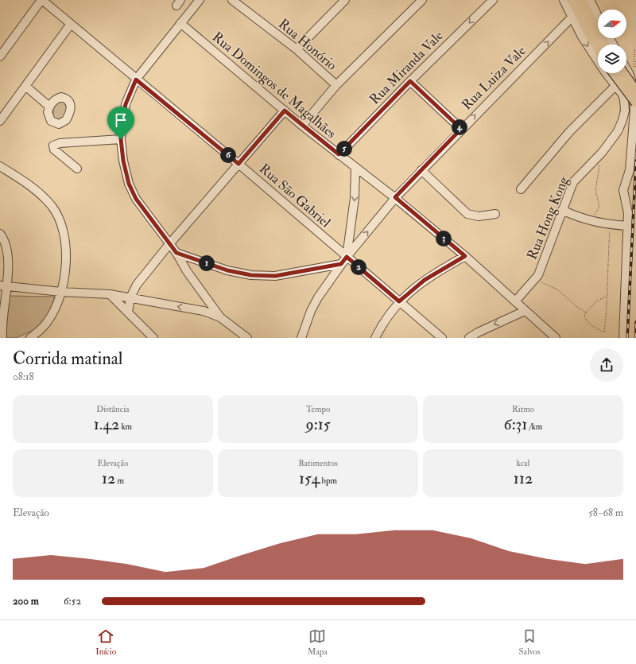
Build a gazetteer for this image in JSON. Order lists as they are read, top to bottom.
{
  "streets": {
    "street": [
      "Rua Honório",
      "Rua Miranda Vale",
      "Rua Luiza Vale",
      "Rua Domingos de Magalhães",
      "Rua São Gabriel",
      "Rua Hong Kong"
    ]
  },
  "crossings": [
    ["Rua Miranda Vale", "Rua Domingos de Magalhães"],
    ["Rua Luiza Vale", "Rua Domingos de Magalhães"],
    ["Rua Luiza Vale", "Rua São Gabriel"],
    ["Rua Domingos de Magalhães", "Rua Hong Kong"]
  ],
  "one_way": ["Rua Luiza Vale"],
  "north": "right",
  "page": {
    "pins": [
      "4",
      "5",
      "6",
      "3",
      "1",
      "2"
    ],
    "heading": ["Corrida matinal", "08:18"],
    "stats": [
      ["Distância", "1.42 km"],
      ["Tempo", "9:15"],
      ["Ritmo", "6:31 /km"],
      ["Elevação", "12 m"],
      ["Batimentos", "154 bpm"],
      ["kcal", "112"]
    ],
    "chart": ["Elevação", "58–68 m"],
    "list": [
      {
        "name": "200 m",
        "note": "6:52"
      }
    ],
    "tabs": ["Início", "Mapa", "Salvos"]
  }
}
